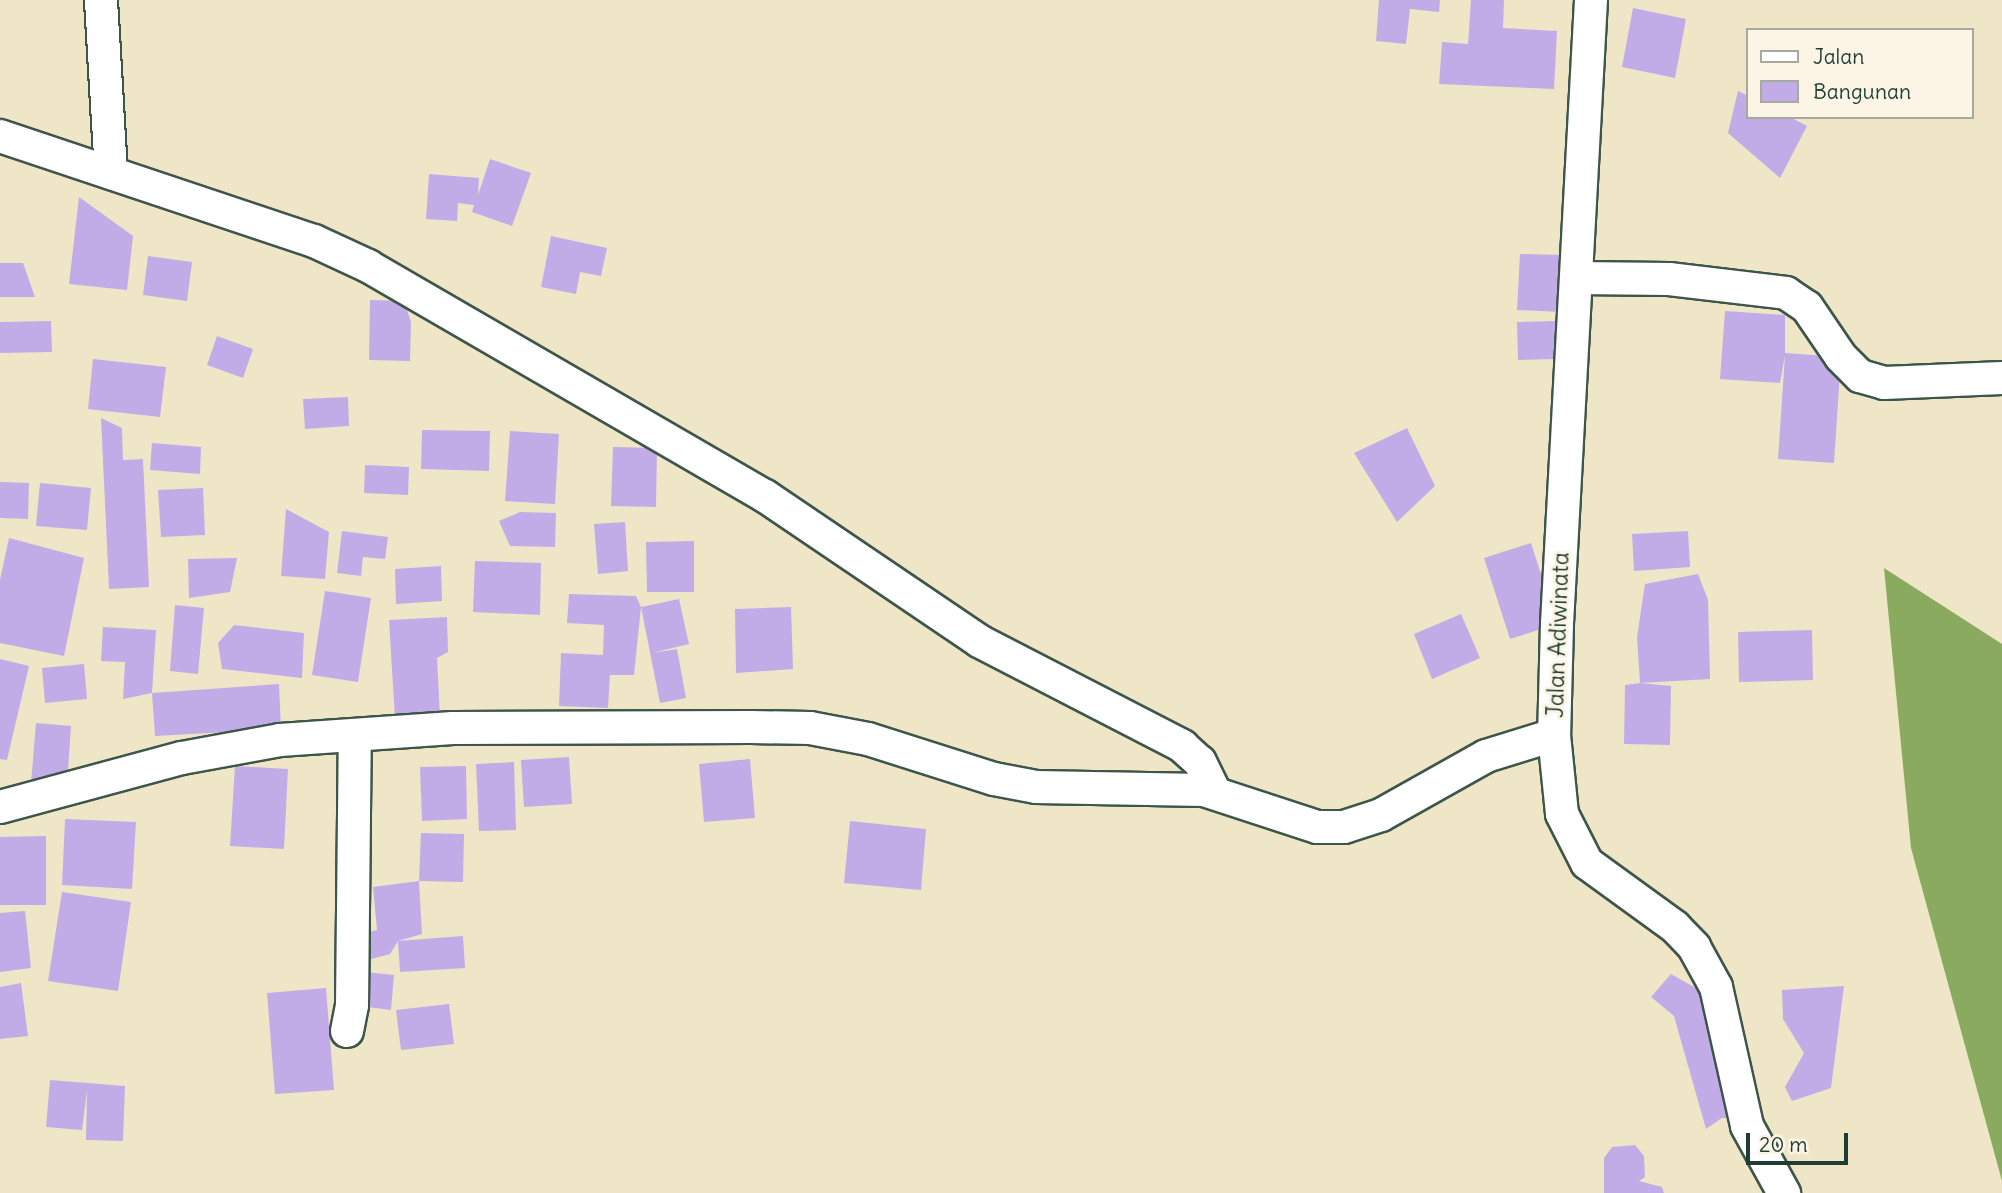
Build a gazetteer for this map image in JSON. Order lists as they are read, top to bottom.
{
  "streets": {
    "street": ["Jalan Adiwinata"]
  },
  "legend": ["Jalan", "Bangunan"],
  "scale_bar": "20 m"
}
